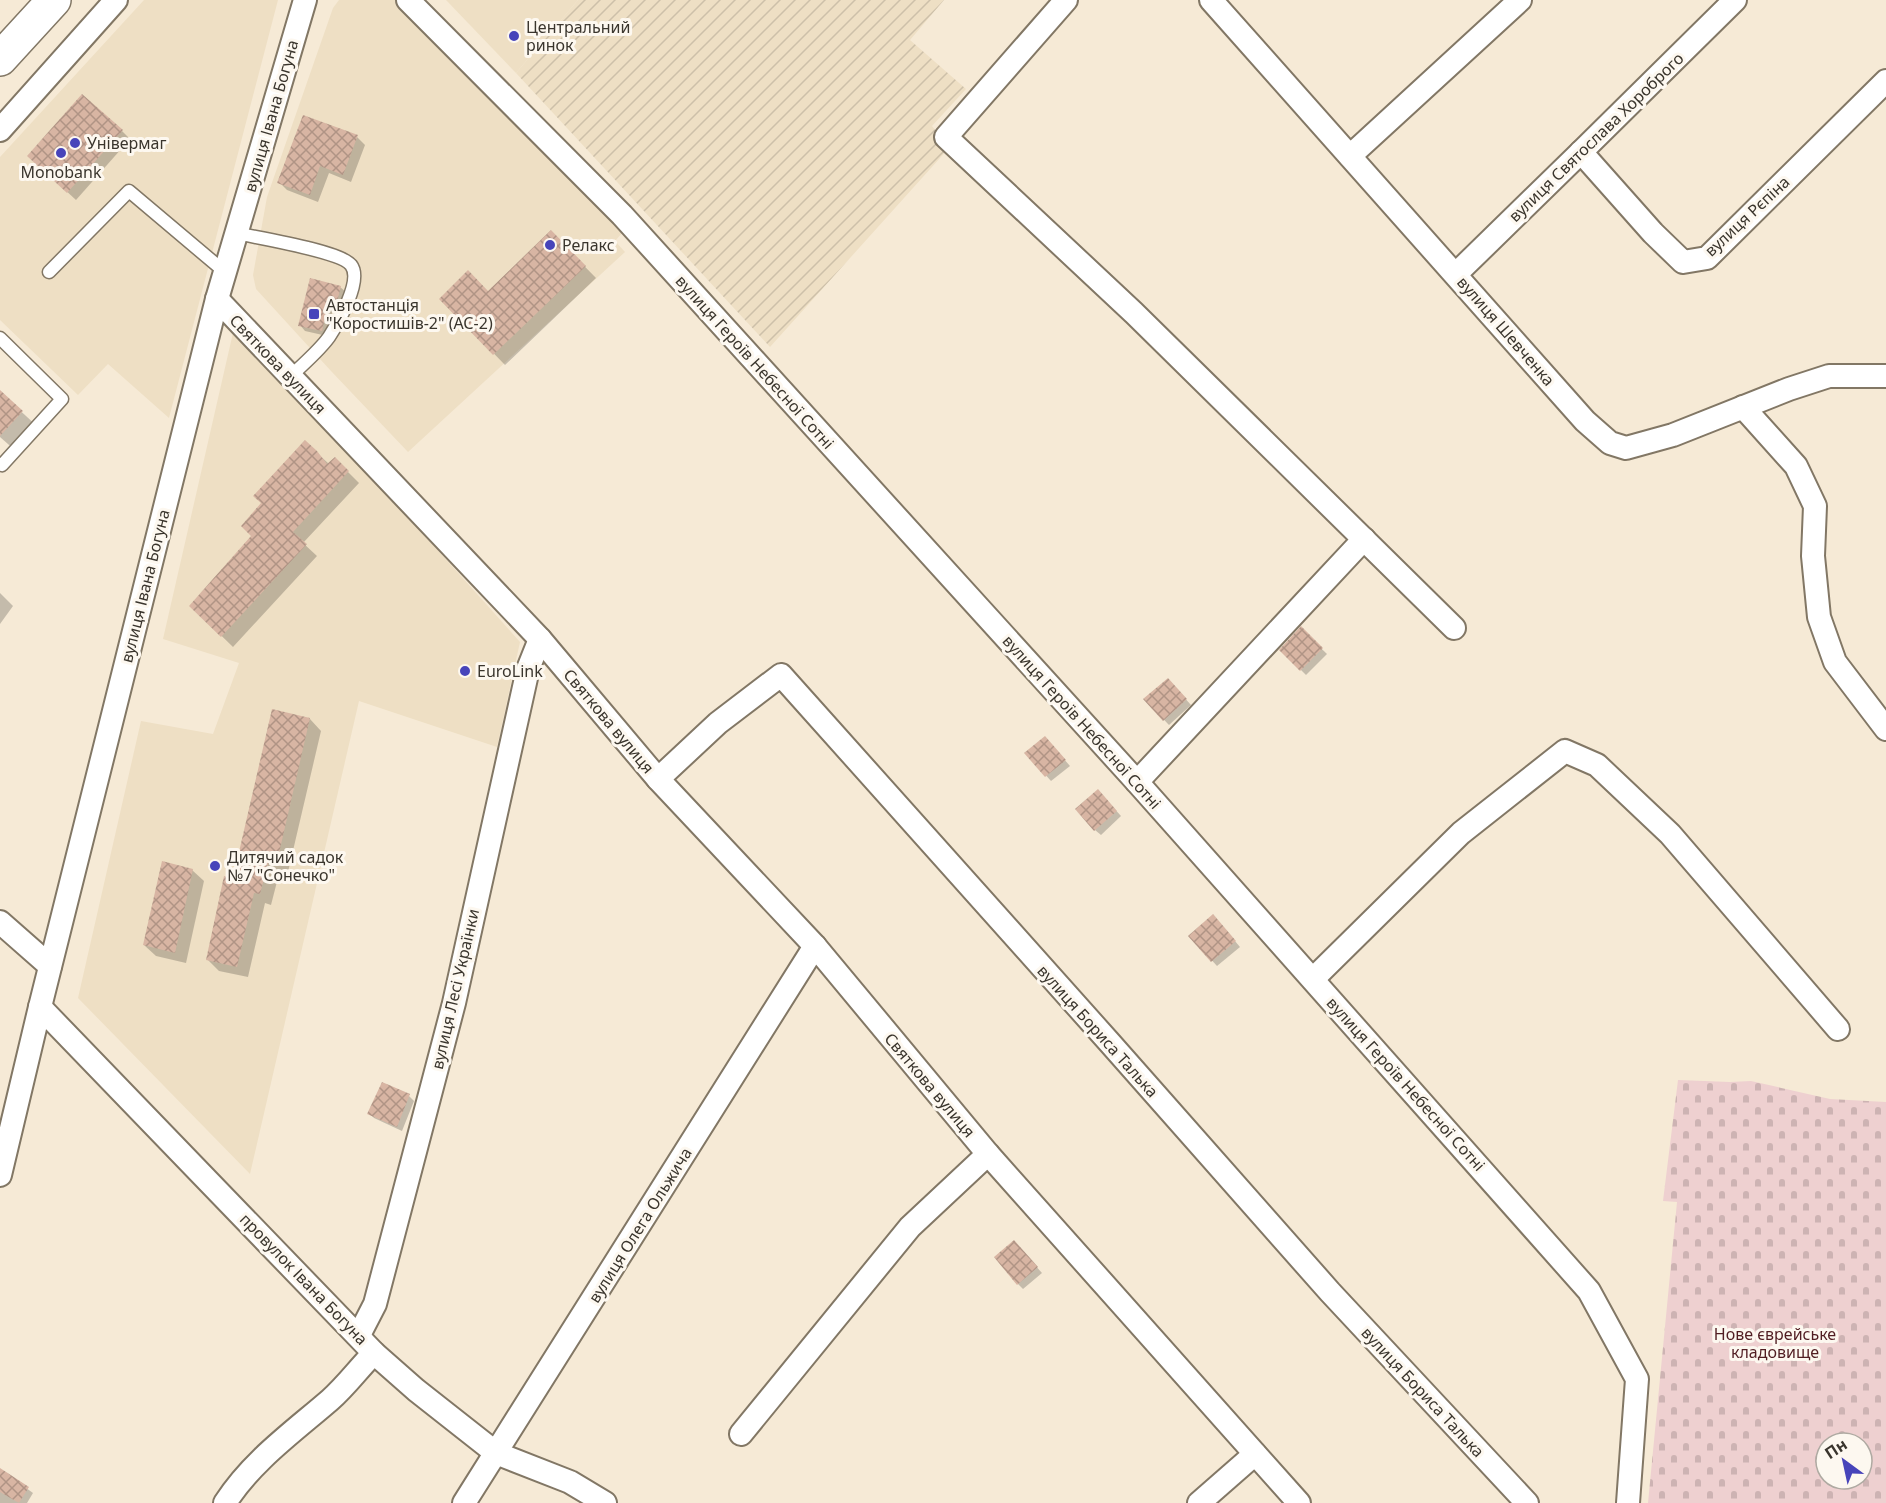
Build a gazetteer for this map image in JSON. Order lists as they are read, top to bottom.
{
  "streets": {
    "street": [
      "вулиця Івана Богуна",
      "вулиця Святослава Хороброго",
      "вулиця Рєпіна",
      "вулиця Шевченка",
      "вулиця Героїв Небесної Сотні",
      "Святкова вулиця",
      "вулиця Лесі Українки",
      "вулиця Бориса Талька",
      "вулиця Олега Ольжича",
      "провулок Івана Богуна"
    ]
  },
  "crossings": [
    ["вулиця Івана Богуна", "Святкова вулиця"],
    ["вулиця Івана Богуна", "провулок Івана Богуна"],
    ["вулиця Святослава Хороброго", "вулиця Рєпіна"],
    ["вулиця Святослава Хороброго", "вулиця Шевченка"],
    ["Святкова вулиця", "вулиця Лесі Українки"],
    ["Святкова вулиця", "вулиця Бориса Талька"],
    ["Святкова вулиця", "вулиця Олега Ольжича"],
    ["вулиця Лесі Українки", "провулок Івана Богуна"],
    ["вулиця Олега Ольжича", "провулок Івана Богуна"]
  ],
  "parks": ["Нове єврейське кладовище"],
  "places": {
    "other": [
      "Центральний ринок",
      "Універмаг",
      "Monobank",
      "Релакс",
      "EuroLink",
      "Дитячий садок №7 \"Сонечко\""
    ],
    "transit": ["Автостанція \"Коростишів-2\" (АС-2)"]
  },
  "north": "top left"
}
